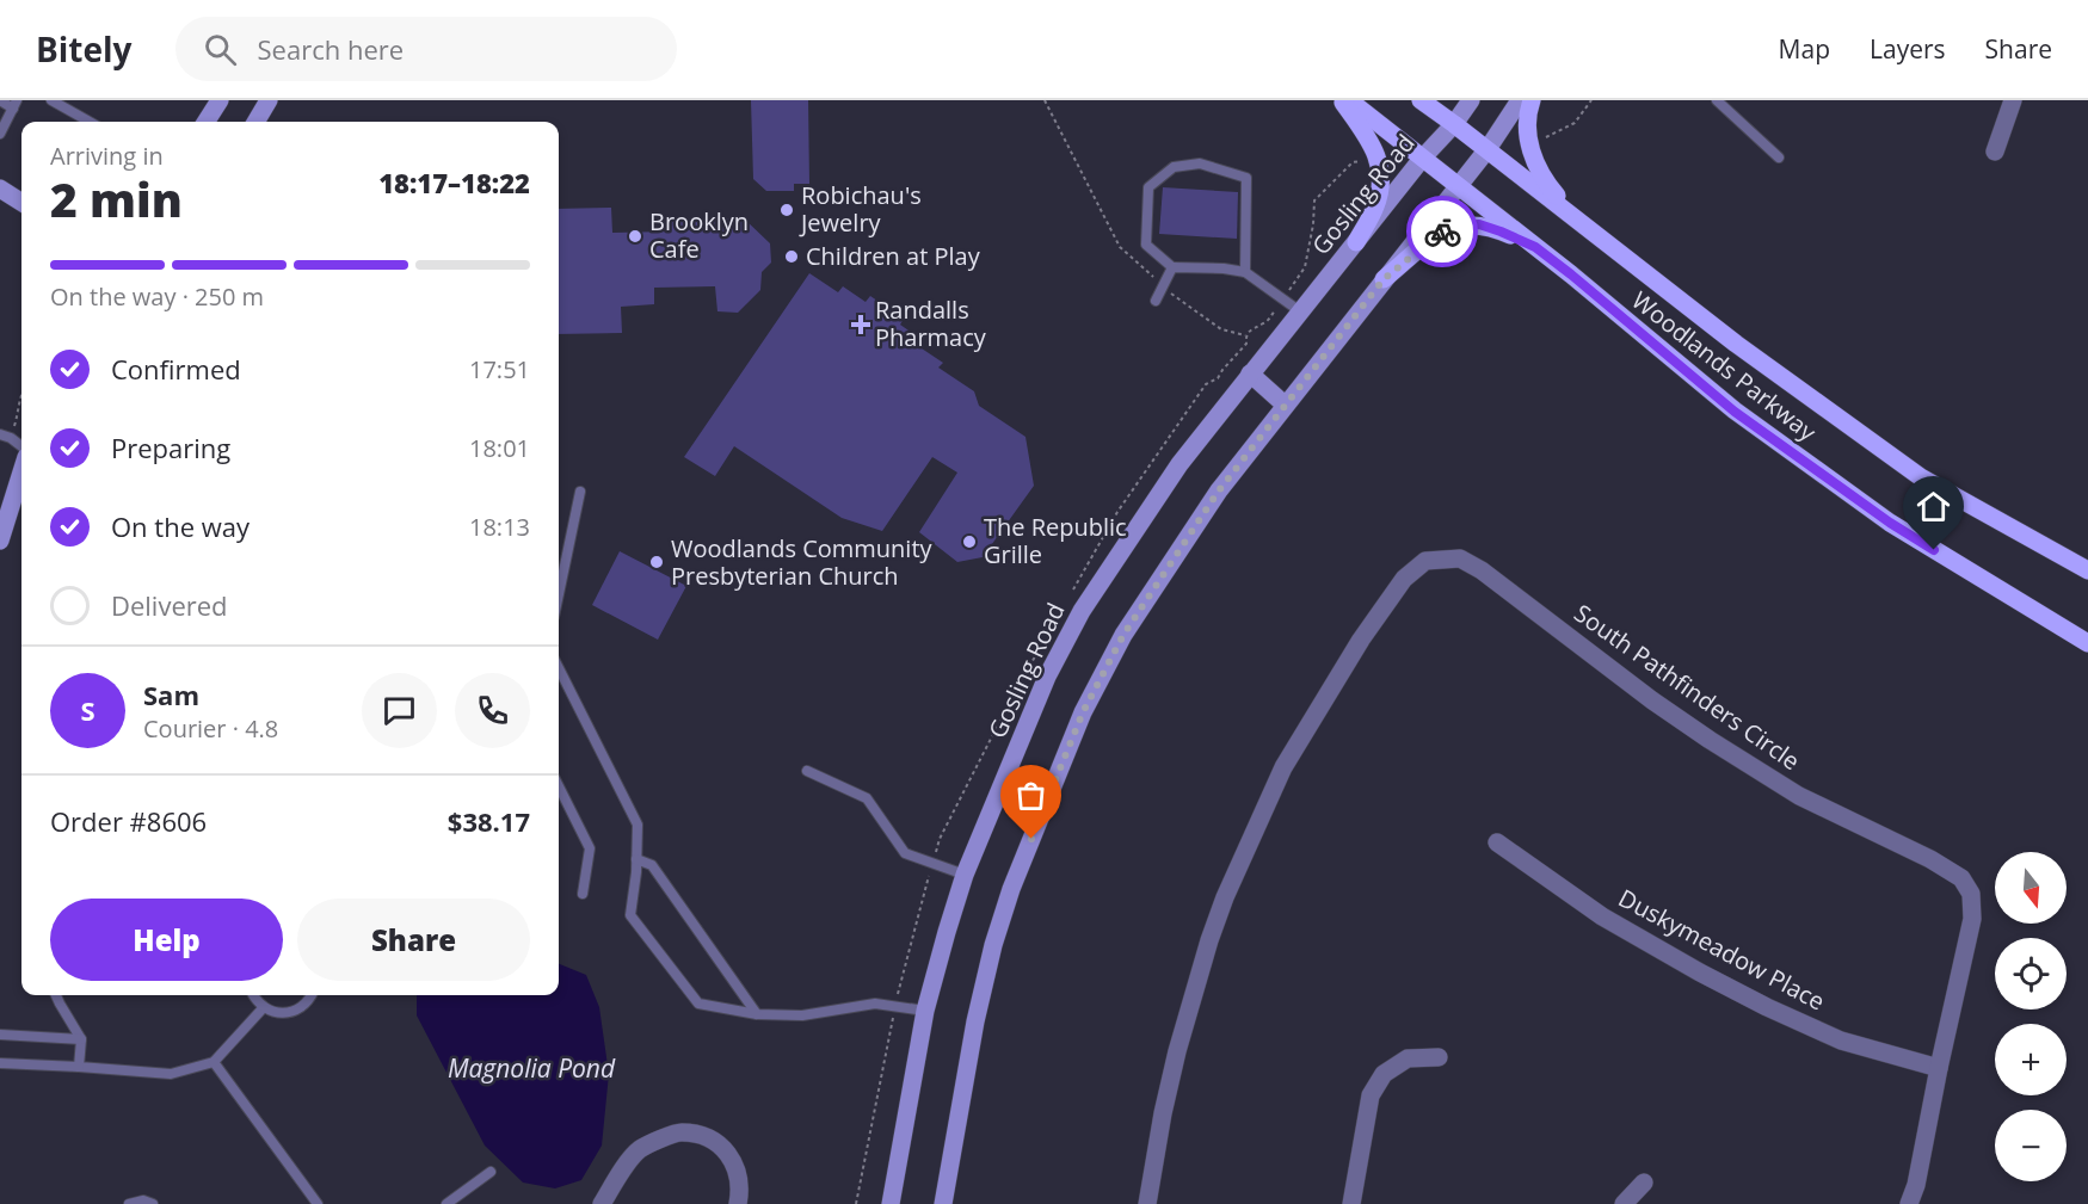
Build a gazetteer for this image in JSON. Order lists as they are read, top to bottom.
{
  "streets": {
    "main road": ["Gosling Road", "Woodlands Parkway"],
    "street": ["South Pathfinders Circle", "Duskymeadow Place"]
  },
  "crossings": [
    ["Gosling Road", "Woodlands Parkway"],
    ["South Pathfinders Circle", "Duskymeadow Place"]
  ],
  "water": ["Magnolia Pond"],
  "places": {
    "other": [
      "Robichau's Jewelry",
      "Brooklyn Cafe",
      "Children at Play",
      "The Republic Grille",
      "Woodlands Community Presbyterian Church"
    ],
    "health": ["Randalls Pharmacy"]
  },
  "north": "bottom",
  "page": {
    "header": "Bitely",
    "search": "Search here",
    "nav": ["Map", "Layers", "Share"],
    "heading": ["2 min", "Arriving in", "18:17–18:22"],
    "panel": [
      "Sam",
      "Courier · 4.8",
      "Order #8606",
      "$38.17"
    ],
    "bar": "On the way · 250 m",
    "list": [
      ["Confirmed", "17:51"],
      ["Preparing", "18:01"],
      ["On the way", "18:13"],
      "Delivered"
    ],
    "round": "S",
    "map_buttons": ["+", "−"],
    "buttons": ["Help", "Share"]
  }
}
